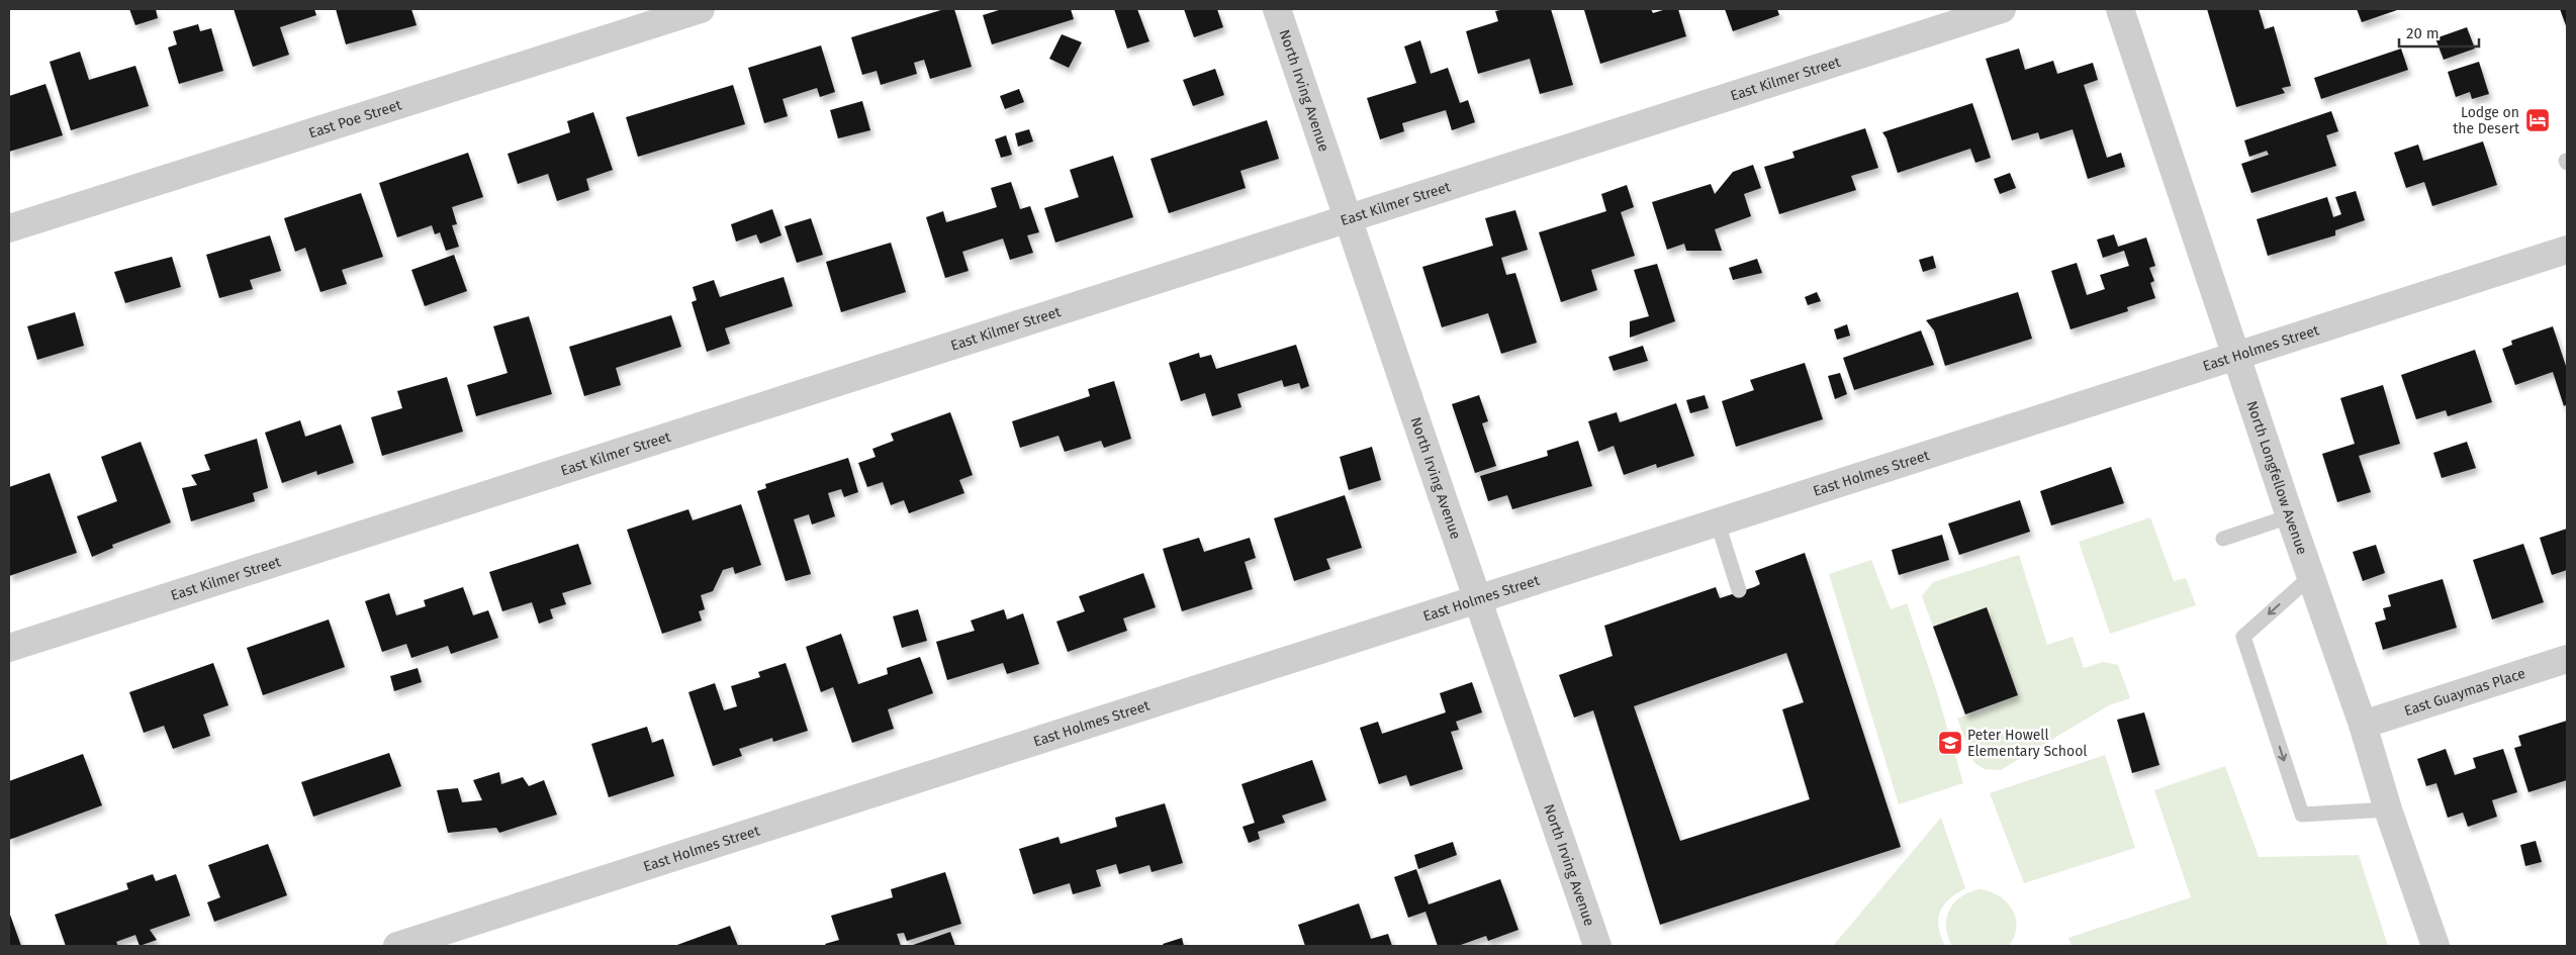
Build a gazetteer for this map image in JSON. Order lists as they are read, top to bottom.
{
  "streets": {
    "street": [
      "East Kilmer Street",
      "North Irving Avenue",
      "East Poe Street",
      "East Holmes Street",
      "North Longfellow Avenue",
      "East Guaymas Place"
    ]
  },
  "crossings": [
    ["East Kilmer Street", "North Irving Avenue"],
    ["North Irving Avenue", "East Holmes Street"],
    ["East Holmes Street", "North Longfellow Avenue"],
    ["North Longfellow Avenue", "East Guaymas Place"]
  ],
  "places": {
    "hotel": ["Lodge on the Desert"],
    "school or university": ["Peter Howell Elementary School"]
  },
  "scale_bar": "20 m"
}
